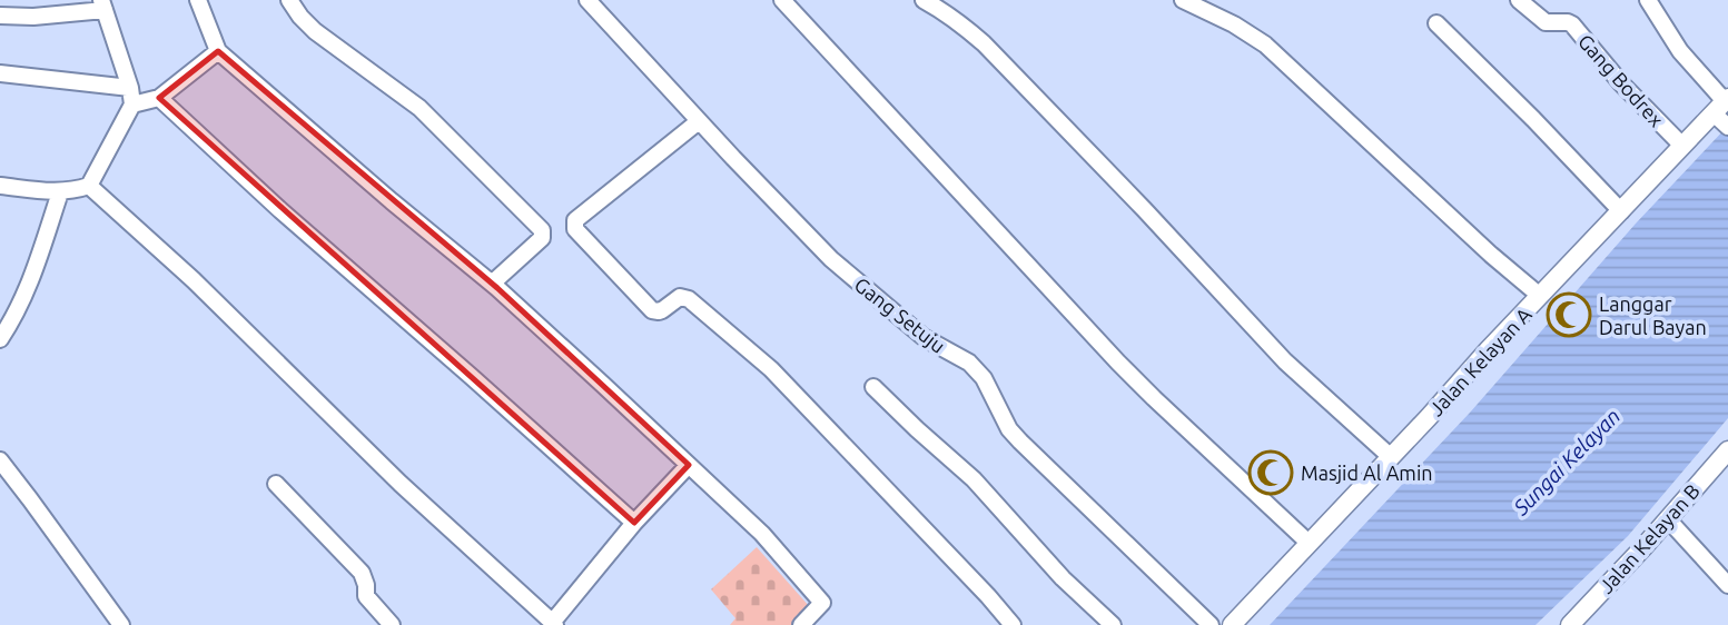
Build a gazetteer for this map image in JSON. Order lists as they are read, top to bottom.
{
  "streets": {
    "street": [
      "Gang Bodrex",
      "Gang Setuju",
      "Jalan Kelayan A",
      "Jalan Kelayan B"
    ]
  },
  "crossings": [
    ["Gang Bodrex", "Jalan Kelayan A"]
  ],
  "water": ["Sungai Kelayan"],
  "places": {
    "mosque": ["Langgar Darul Bayan", "Masjid Al Amin"]
  }
}
